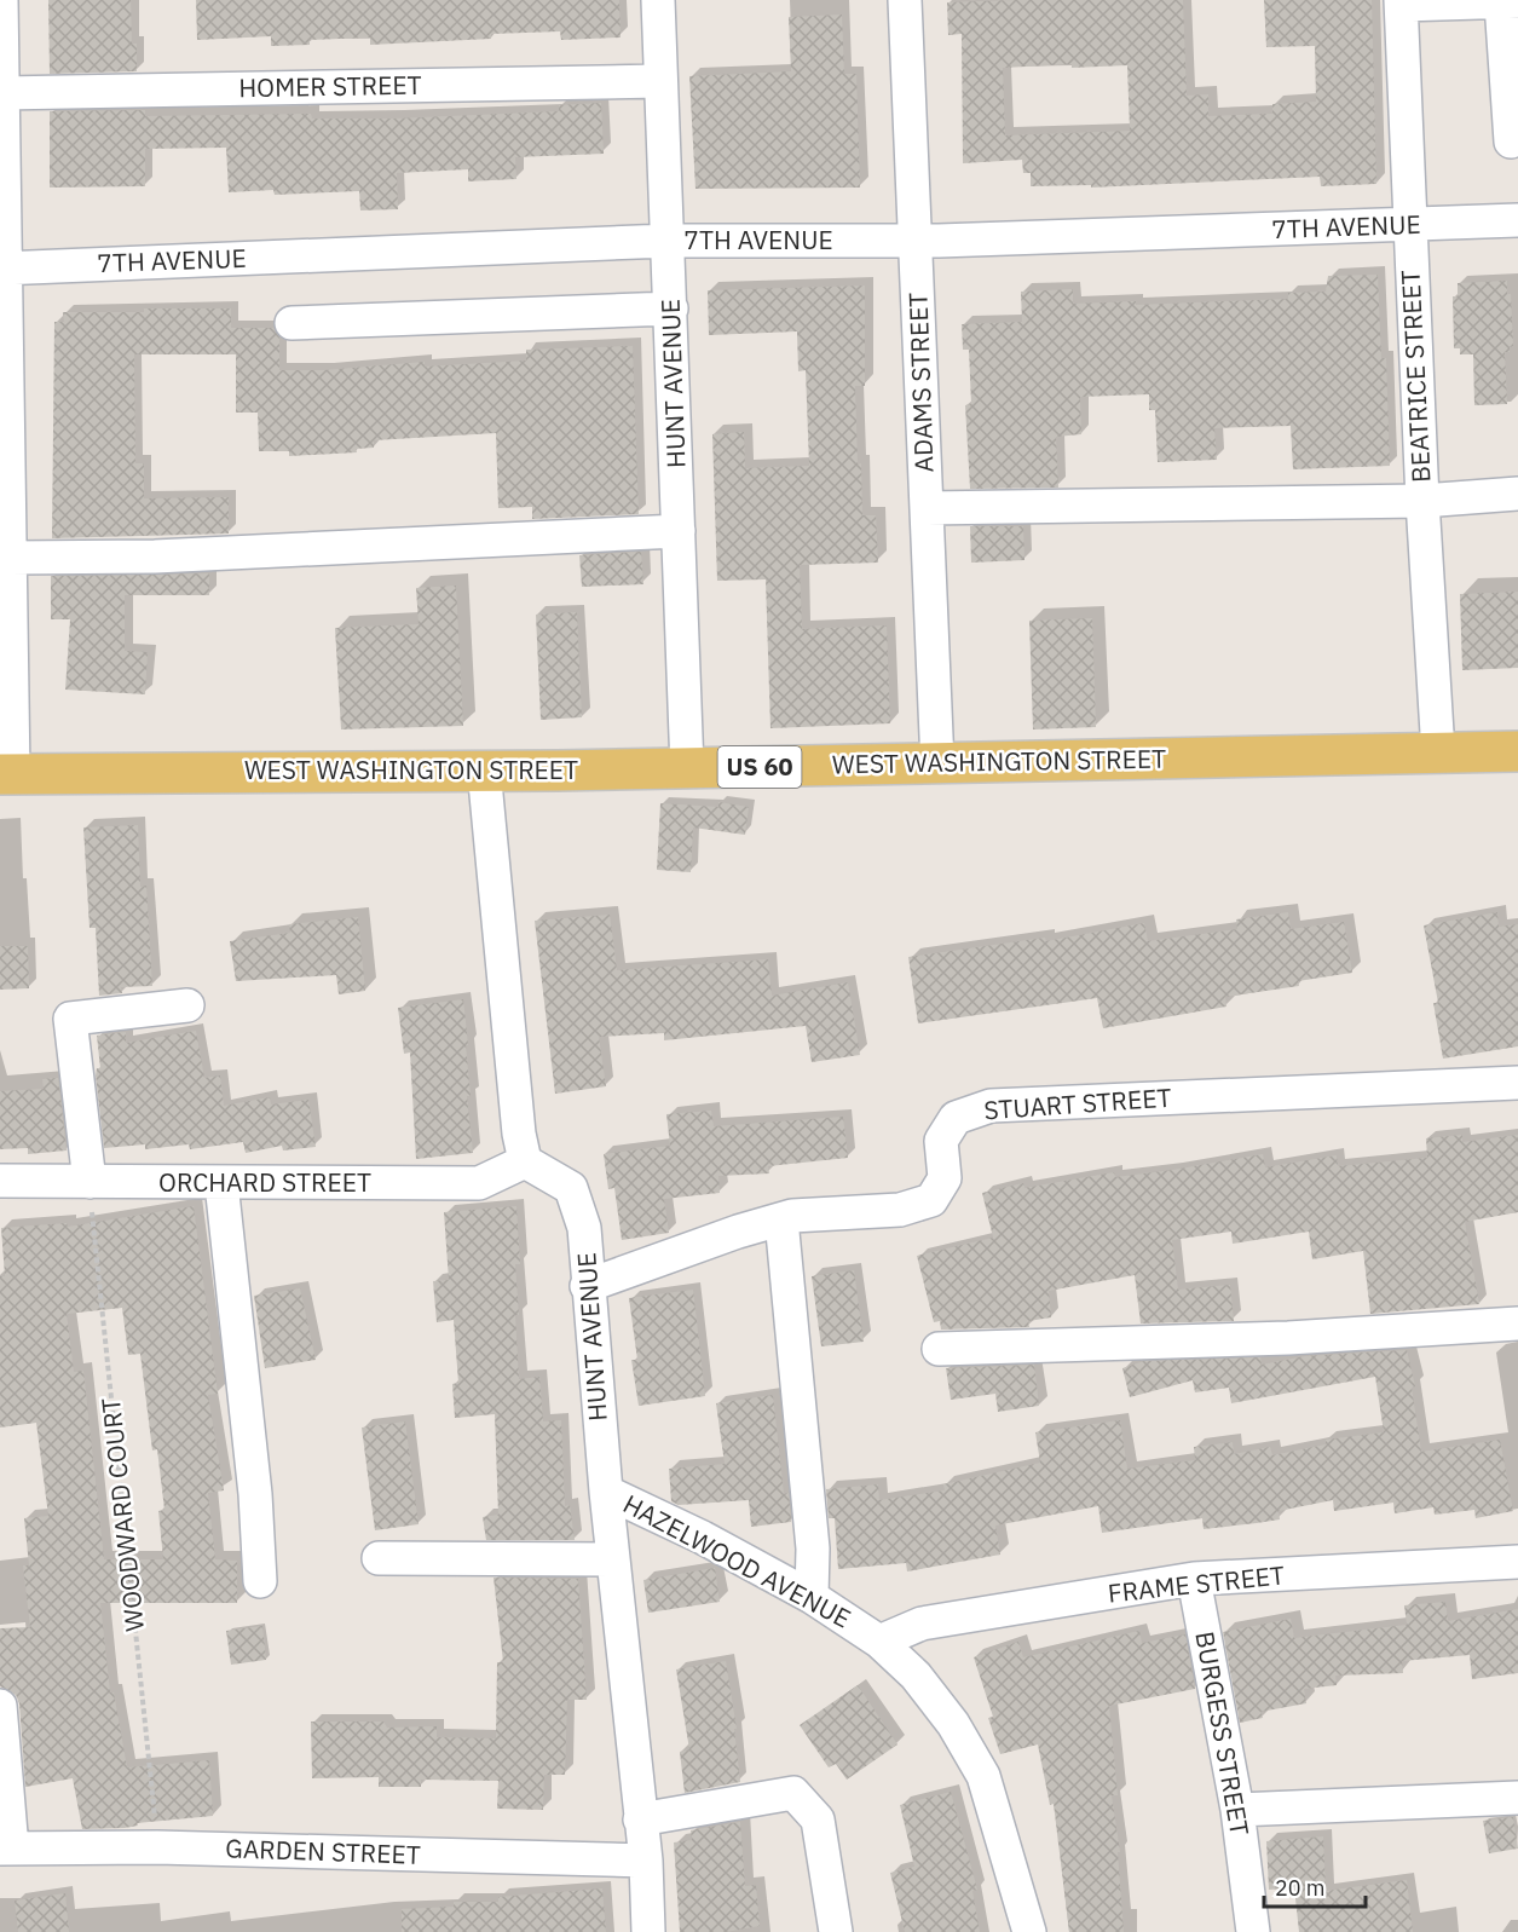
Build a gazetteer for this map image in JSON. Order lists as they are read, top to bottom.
{
  "streets": {
    "main road": ["WEST WASHINGTON STREET", "US 60"],
    "street": [
      "HOMER STREET",
      "7TH AVENUE",
      "BEATRICE STREET",
      "ADAMS STREET",
      "HUNT AVENUE",
      "STUART STREET",
      "ORCHARD STREET",
      "HAZELWOOD AVENUE",
      "FRAME STREET",
      "BURGESS STREET",
      "GARDEN STREET"
    ],
    "path": ["WOODWARD COURT"]
  },
  "crossings": [
    ["HOMER STREET", "HUNT AVENUE"],
    ["7TH AVENUE", "BEATRICE STREET"],
    ["7TH AVENUE", "ADAMS STREET"],
    ["7TH AVENUE", "HUNT AVENUE"],
    ["BEATRICE STREET", "WEST WASHINGTON STREET"],
    ["ADAMS STREET", "WEST WASHINGTON STREET"],
    ["HUNT AVENUE", "WEST WASHINGTON STREET"],
    ["HUNT AVENUE", "STUART STREET"],
    ["HUNT AVENUE", "ORCHARD STREET"],
    ["HUNT AVENUE", "HAZELWOOD AVENUE"],
    ["HUNT AVENUE", "GARDEN STREET"],
    ["ORCHARD STREET", "WOODWARD COURT"],
    ["WOODWARD COURT", "GARDEN STREET"],
    ["HAZELWOOD AVENUE", "FRAME STREET"],
    ["FRAME STREET", "BURGESS STREET"]
  ],
  "scale_bar": "20 m"
}
